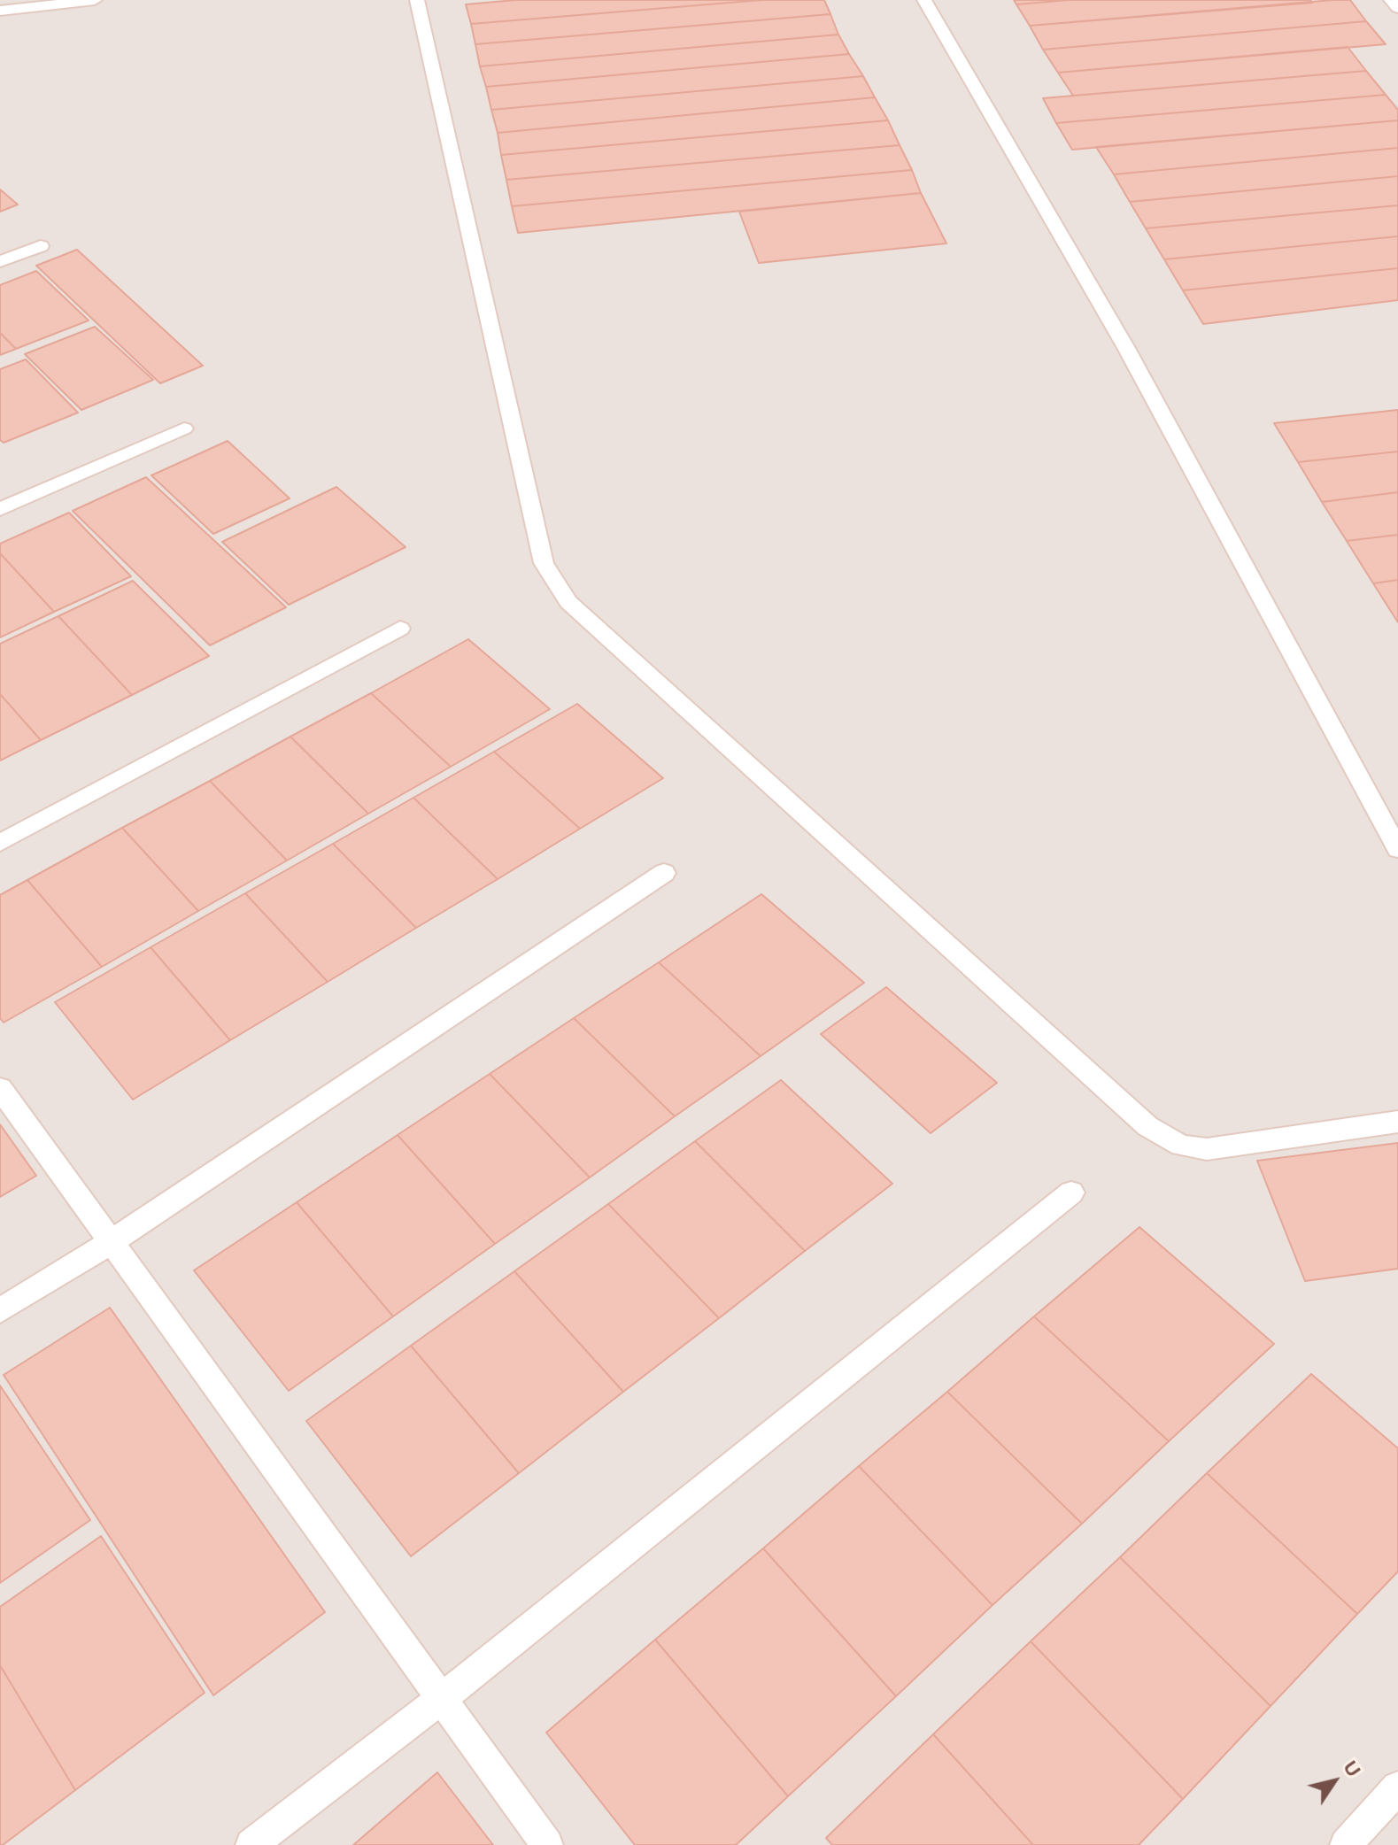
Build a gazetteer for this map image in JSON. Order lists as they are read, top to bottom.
{
  "north": "top right"
}
